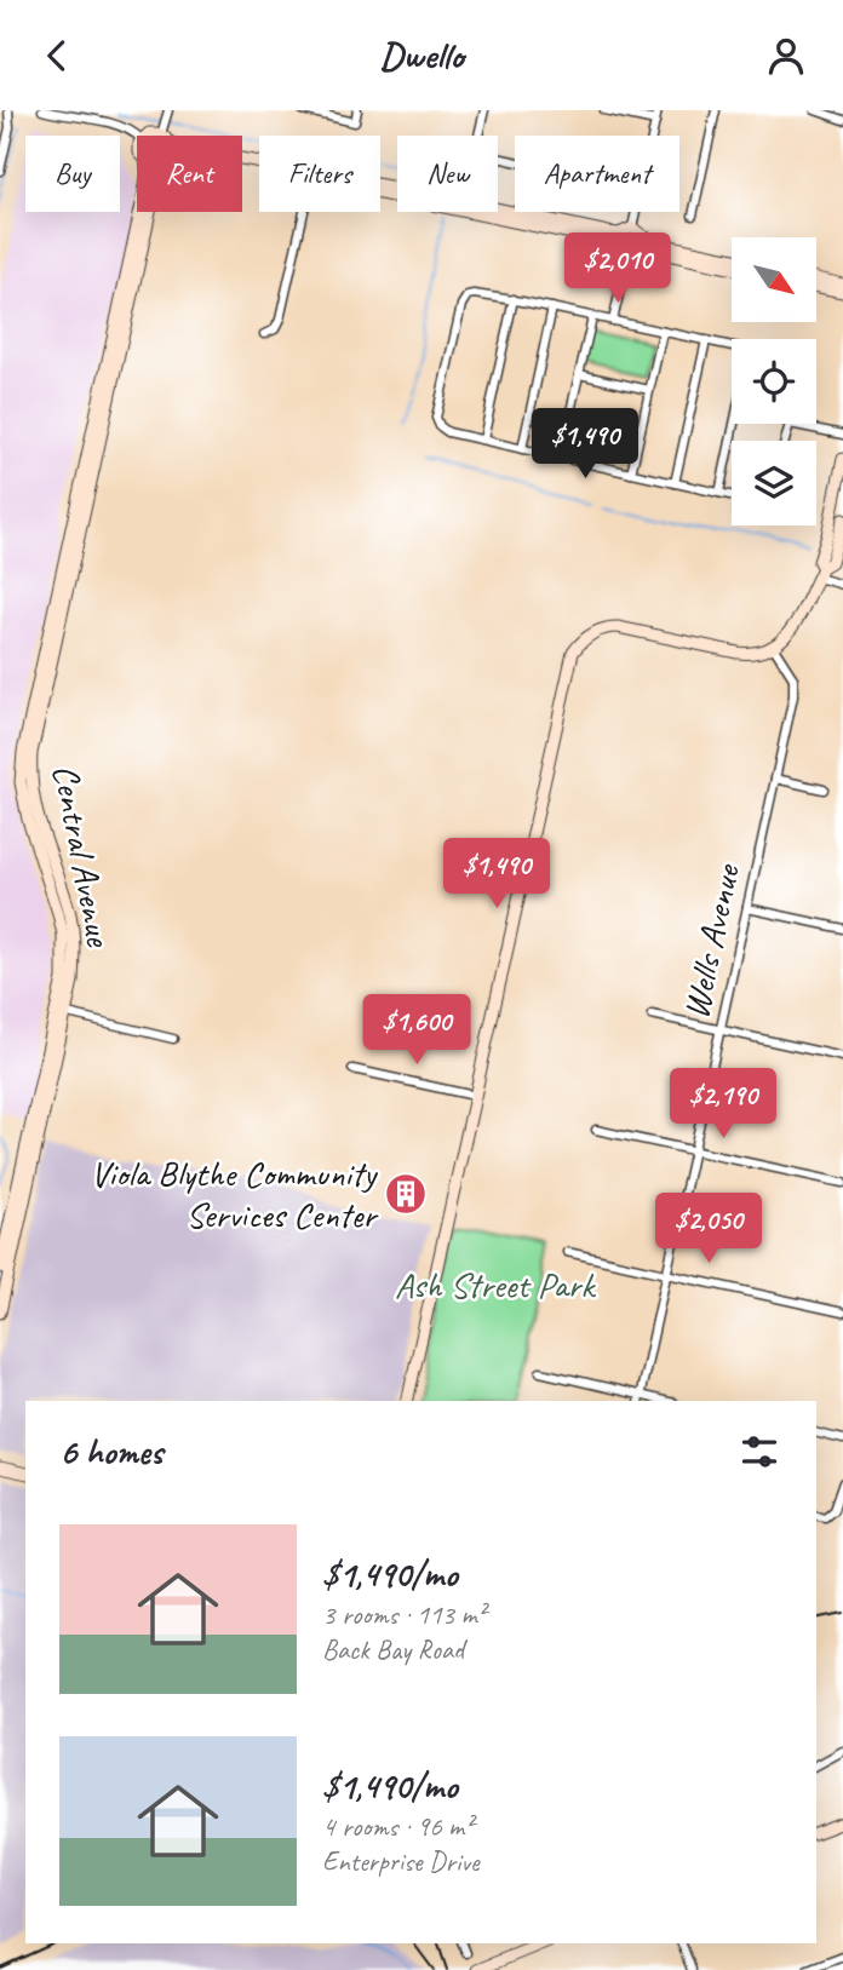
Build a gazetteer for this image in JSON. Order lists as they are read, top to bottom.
{
  "streets": {
    "street": ["Central Avenue", "Wells Avenue"]
  },
  "parks": ["Ash Street Park"],
  "places": {
    "building": ["Viola Blythe Community Services Center"]
  },
  "north": "bottom right",
  "page": {
    "header": "Dwello",
    "chip": [
      "Buy",
      "Rent",
      "Filters",
      "New",
      "Apartment"
    ],
    "price": [
      "$2,010",
      "$1,490",
      "$1,490",
      "$1,600",
      "$2,190",
      "$2,050"
    ],
    "heading": "6 homes",
    "list": [
      {
        "name": "$1,490/mo",
        "note": "3 rooms · 113 m² · Back Bay Road"
      },
      {
        "name": "$1,490/mo",
        "note": "4 rooms · 96 m² · Enterprise Drive"
      }
    ]
  }
}
